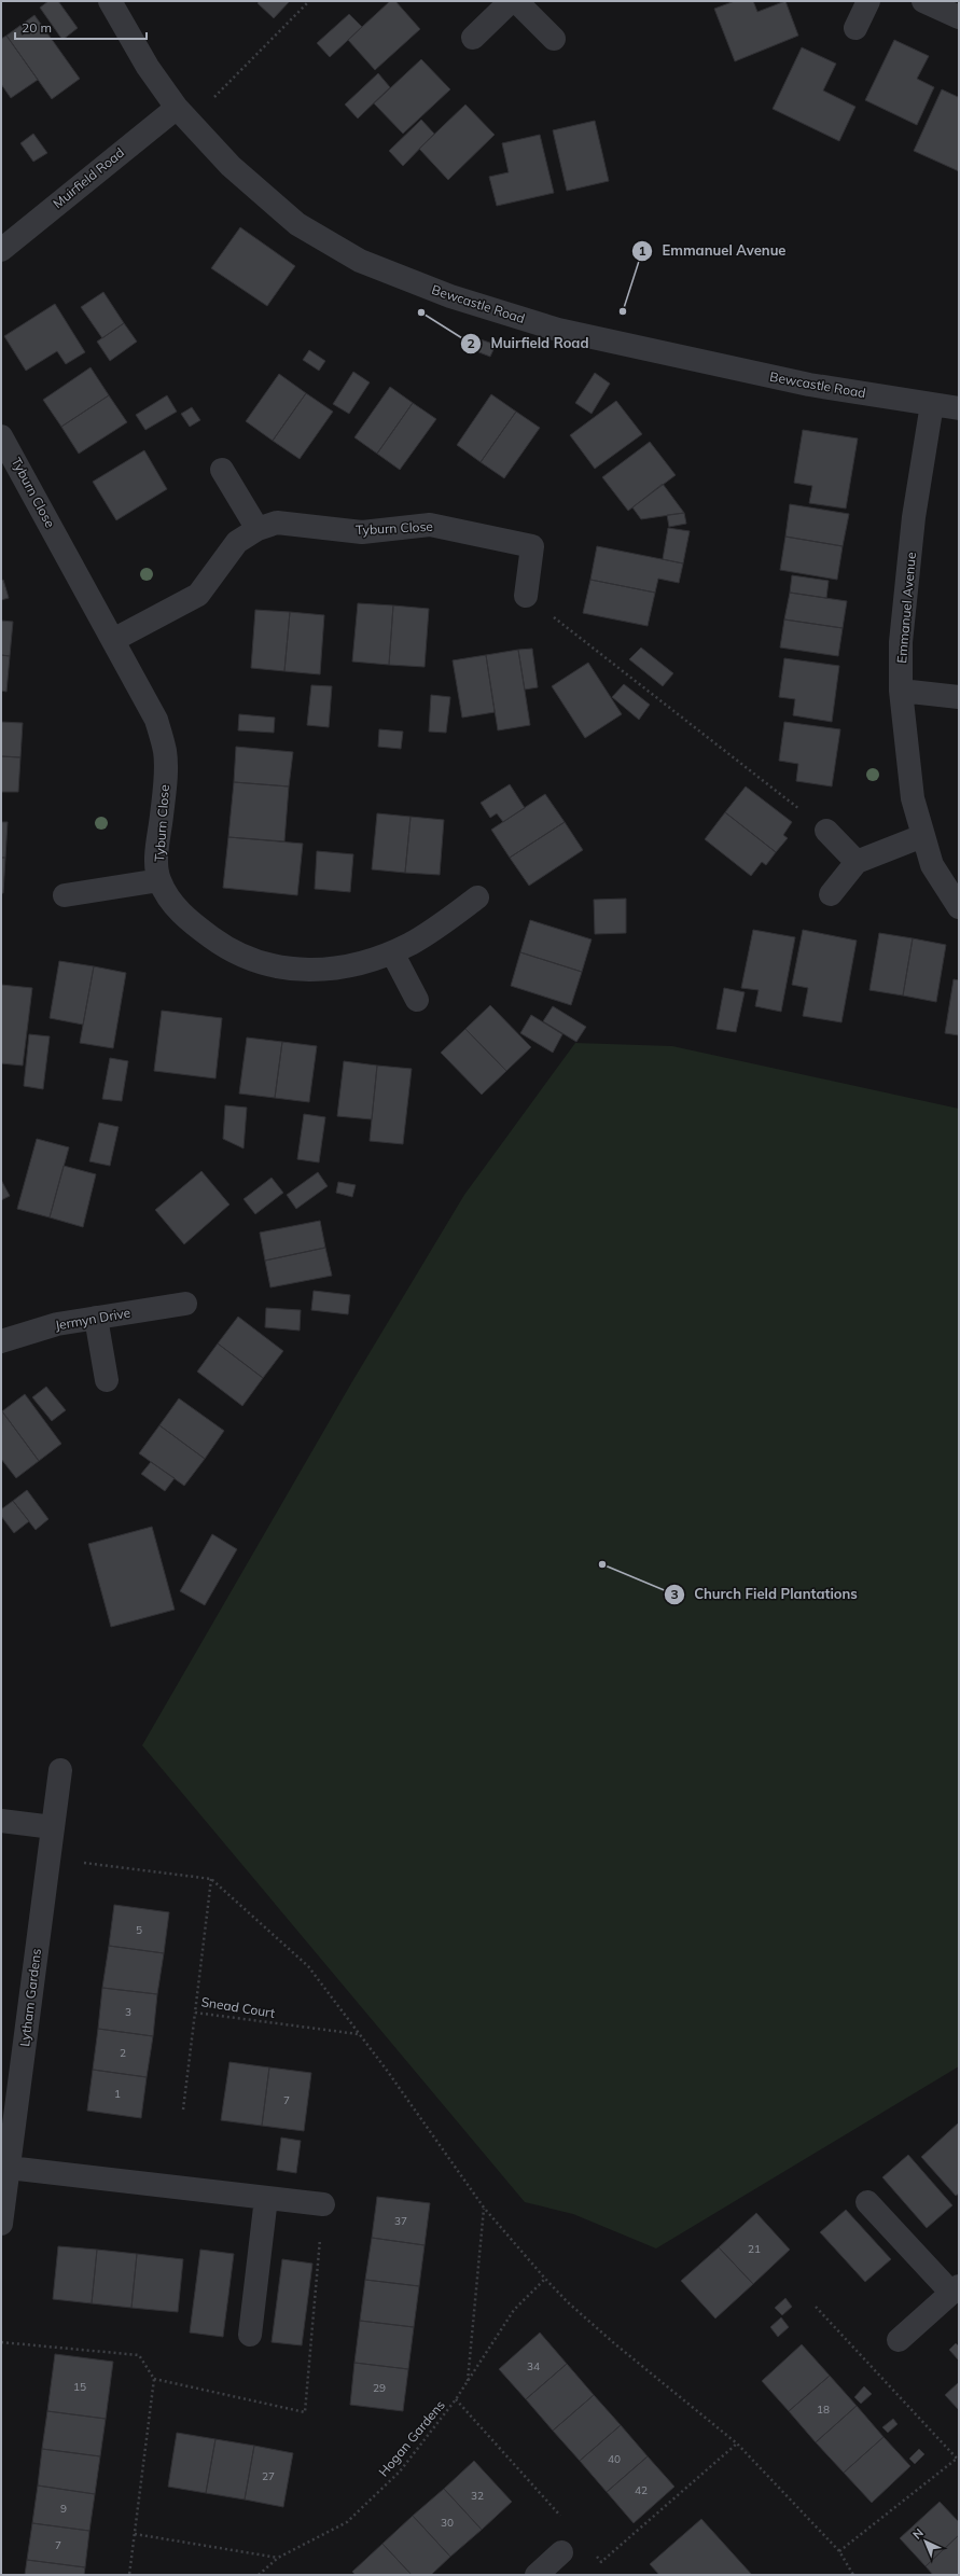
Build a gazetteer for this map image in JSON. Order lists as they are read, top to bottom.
{
  "streets": {
    "street": [
      "Muirfield Road",
      "Bewcastle Road",
      "Tyburn Close",
      "Emmanuel Avenue",
      "Jermyn Drive",
      "Lytham Gardens"
    ],
    "path": ["Snead Court", "Hogan Gardens"]
  },
  "crossings": [
    ["Muirfield Road", "Bewcastle Road"],
    ["Bewcastle Road", "Emmanuel Avenue"]
  ],
  "places": ["Emmanuel Avenue", "Muirfield Road", "Church Field Plantations"],
  "house_numbers": [
    "5",
    "3",
    "2",
    "1",
    "7",
    "37",
    "21",
    "34",
    "15",
    "29",
    "18",
    "40",
    "27",
    "42",
    "32",
    "9",
    "30",
    "7"
  ],
  "scale_bar": "20 m",
  "north": "top left"
}
